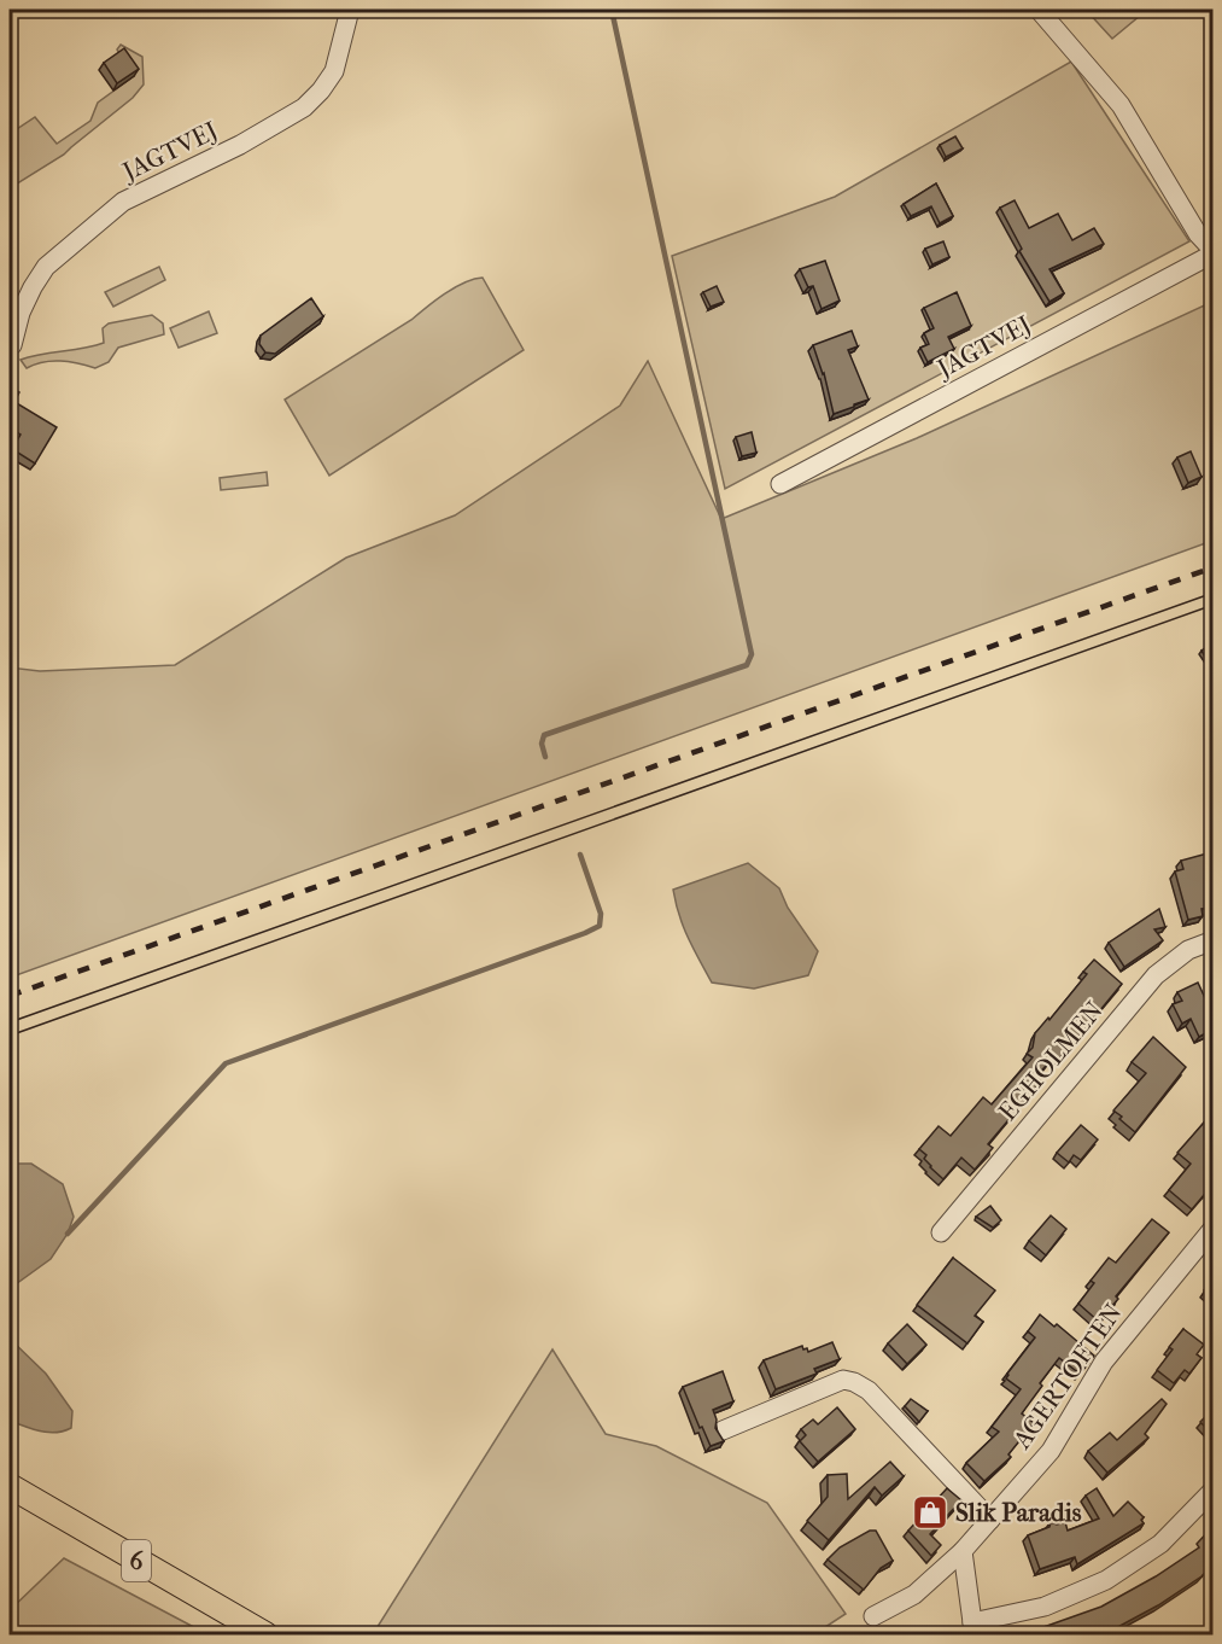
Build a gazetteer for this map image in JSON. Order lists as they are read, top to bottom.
{
  "streets": {
    "main road": ["6"],
    "street": ["JAGTVEJ", "EGHOLMEN", "AGERTOFTEN"]
  },
  "places": {
    "shop": ["Slik Paradis"]
  }
}
